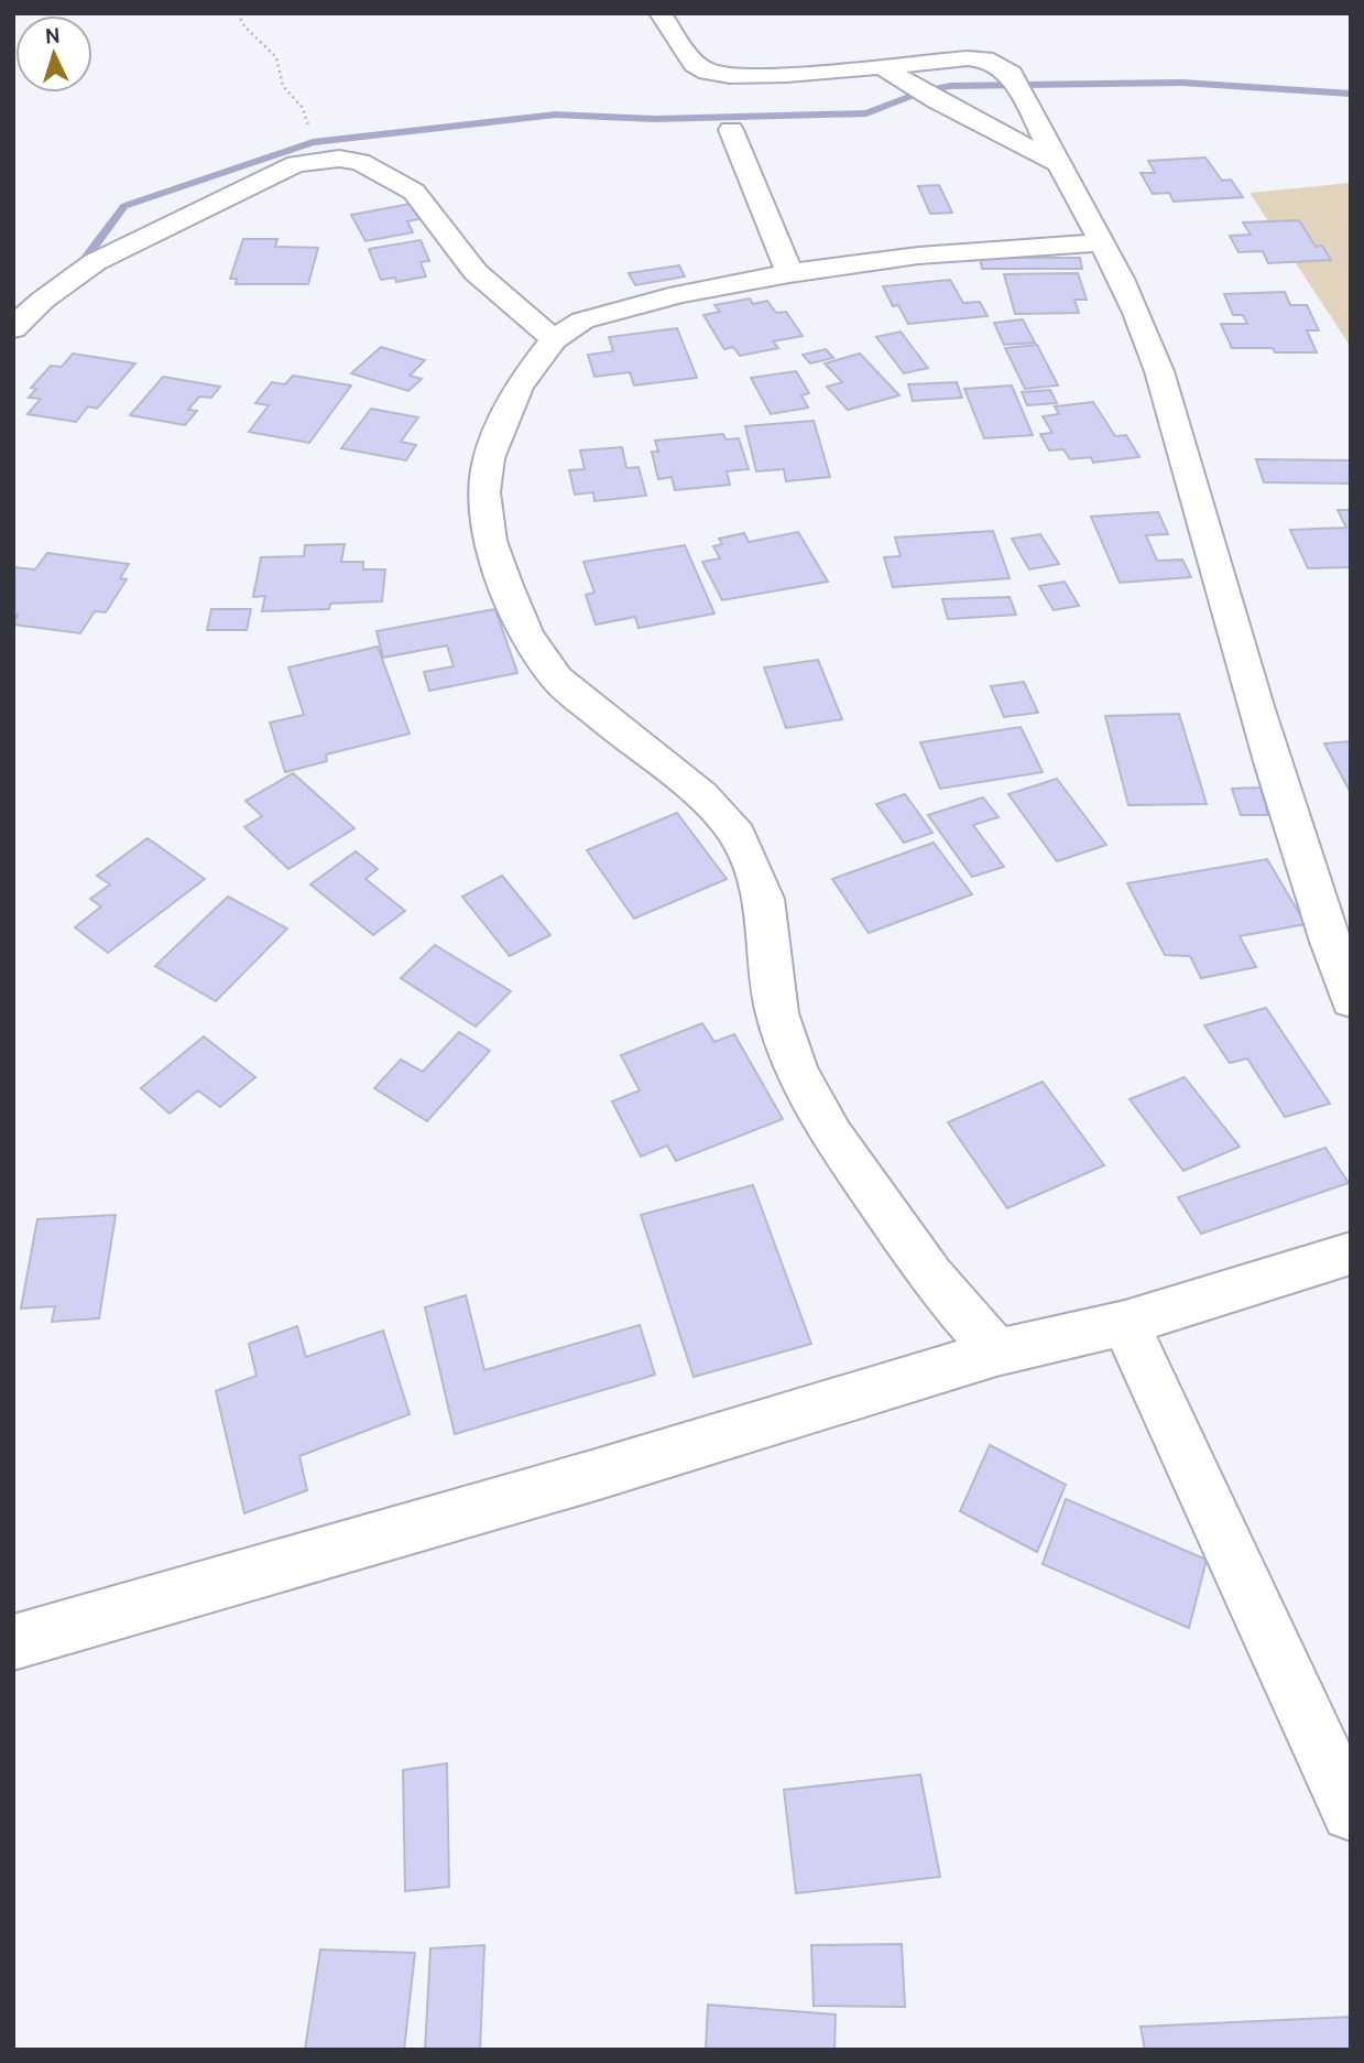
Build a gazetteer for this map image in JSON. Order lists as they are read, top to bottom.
{
  "north": "top"
}
